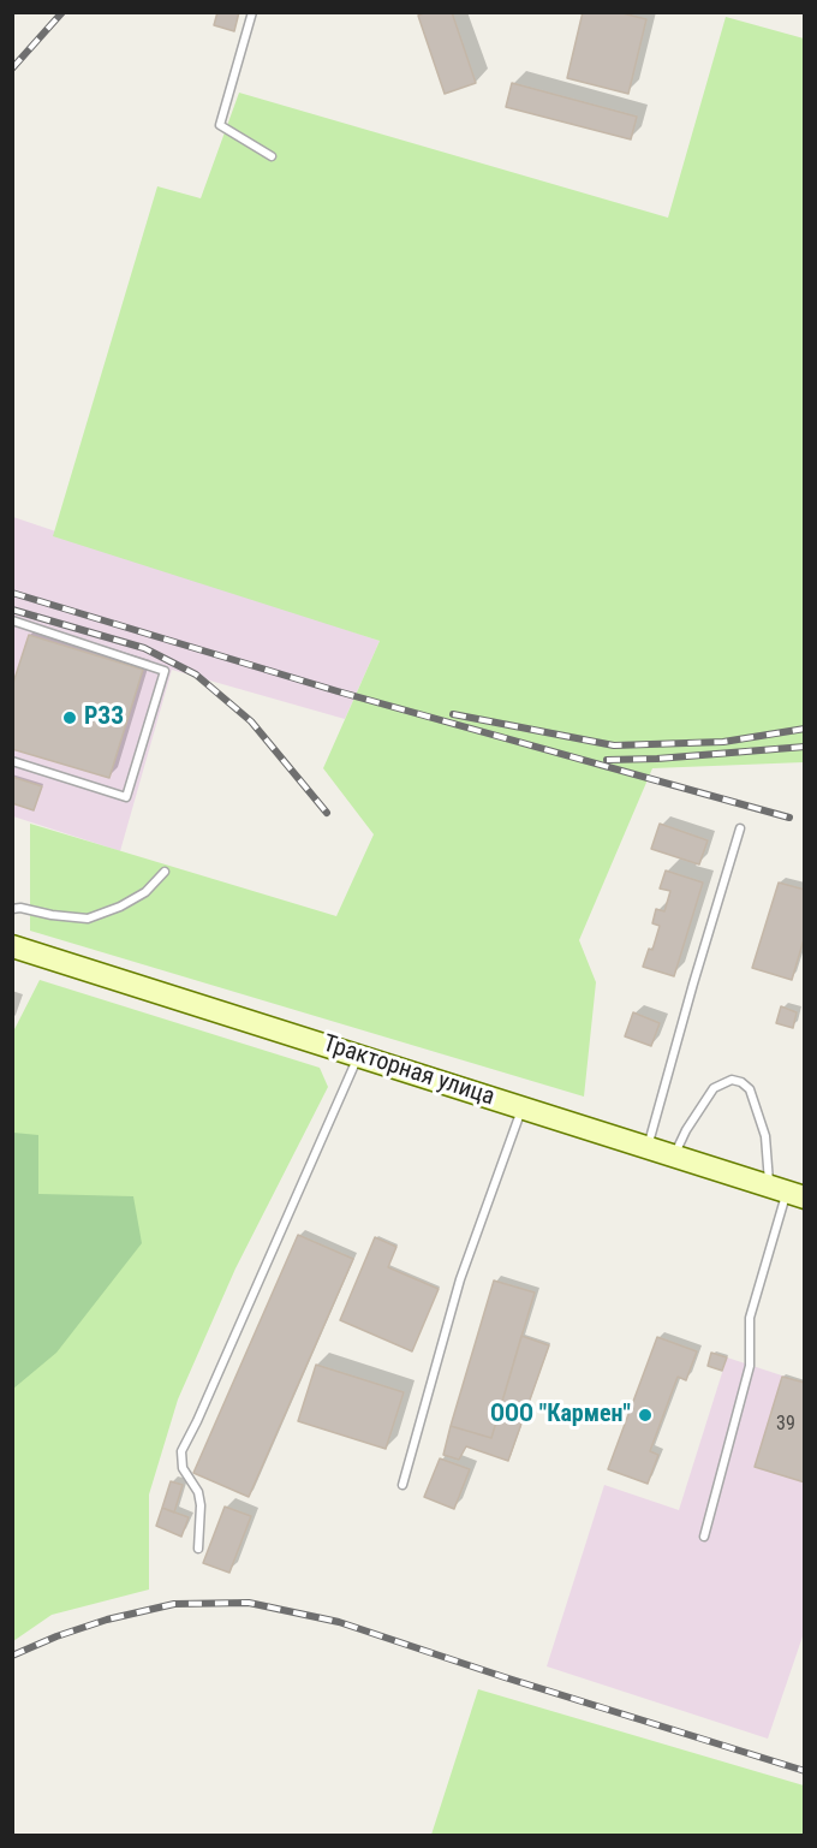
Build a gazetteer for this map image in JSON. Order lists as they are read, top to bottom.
{
  "streets": {
    "main road": ["Тракторная улица"]
  },
  "places": ["РЗЗ", "ООО \"Кармен\""],
  "house_numbers": ["39"]
}
